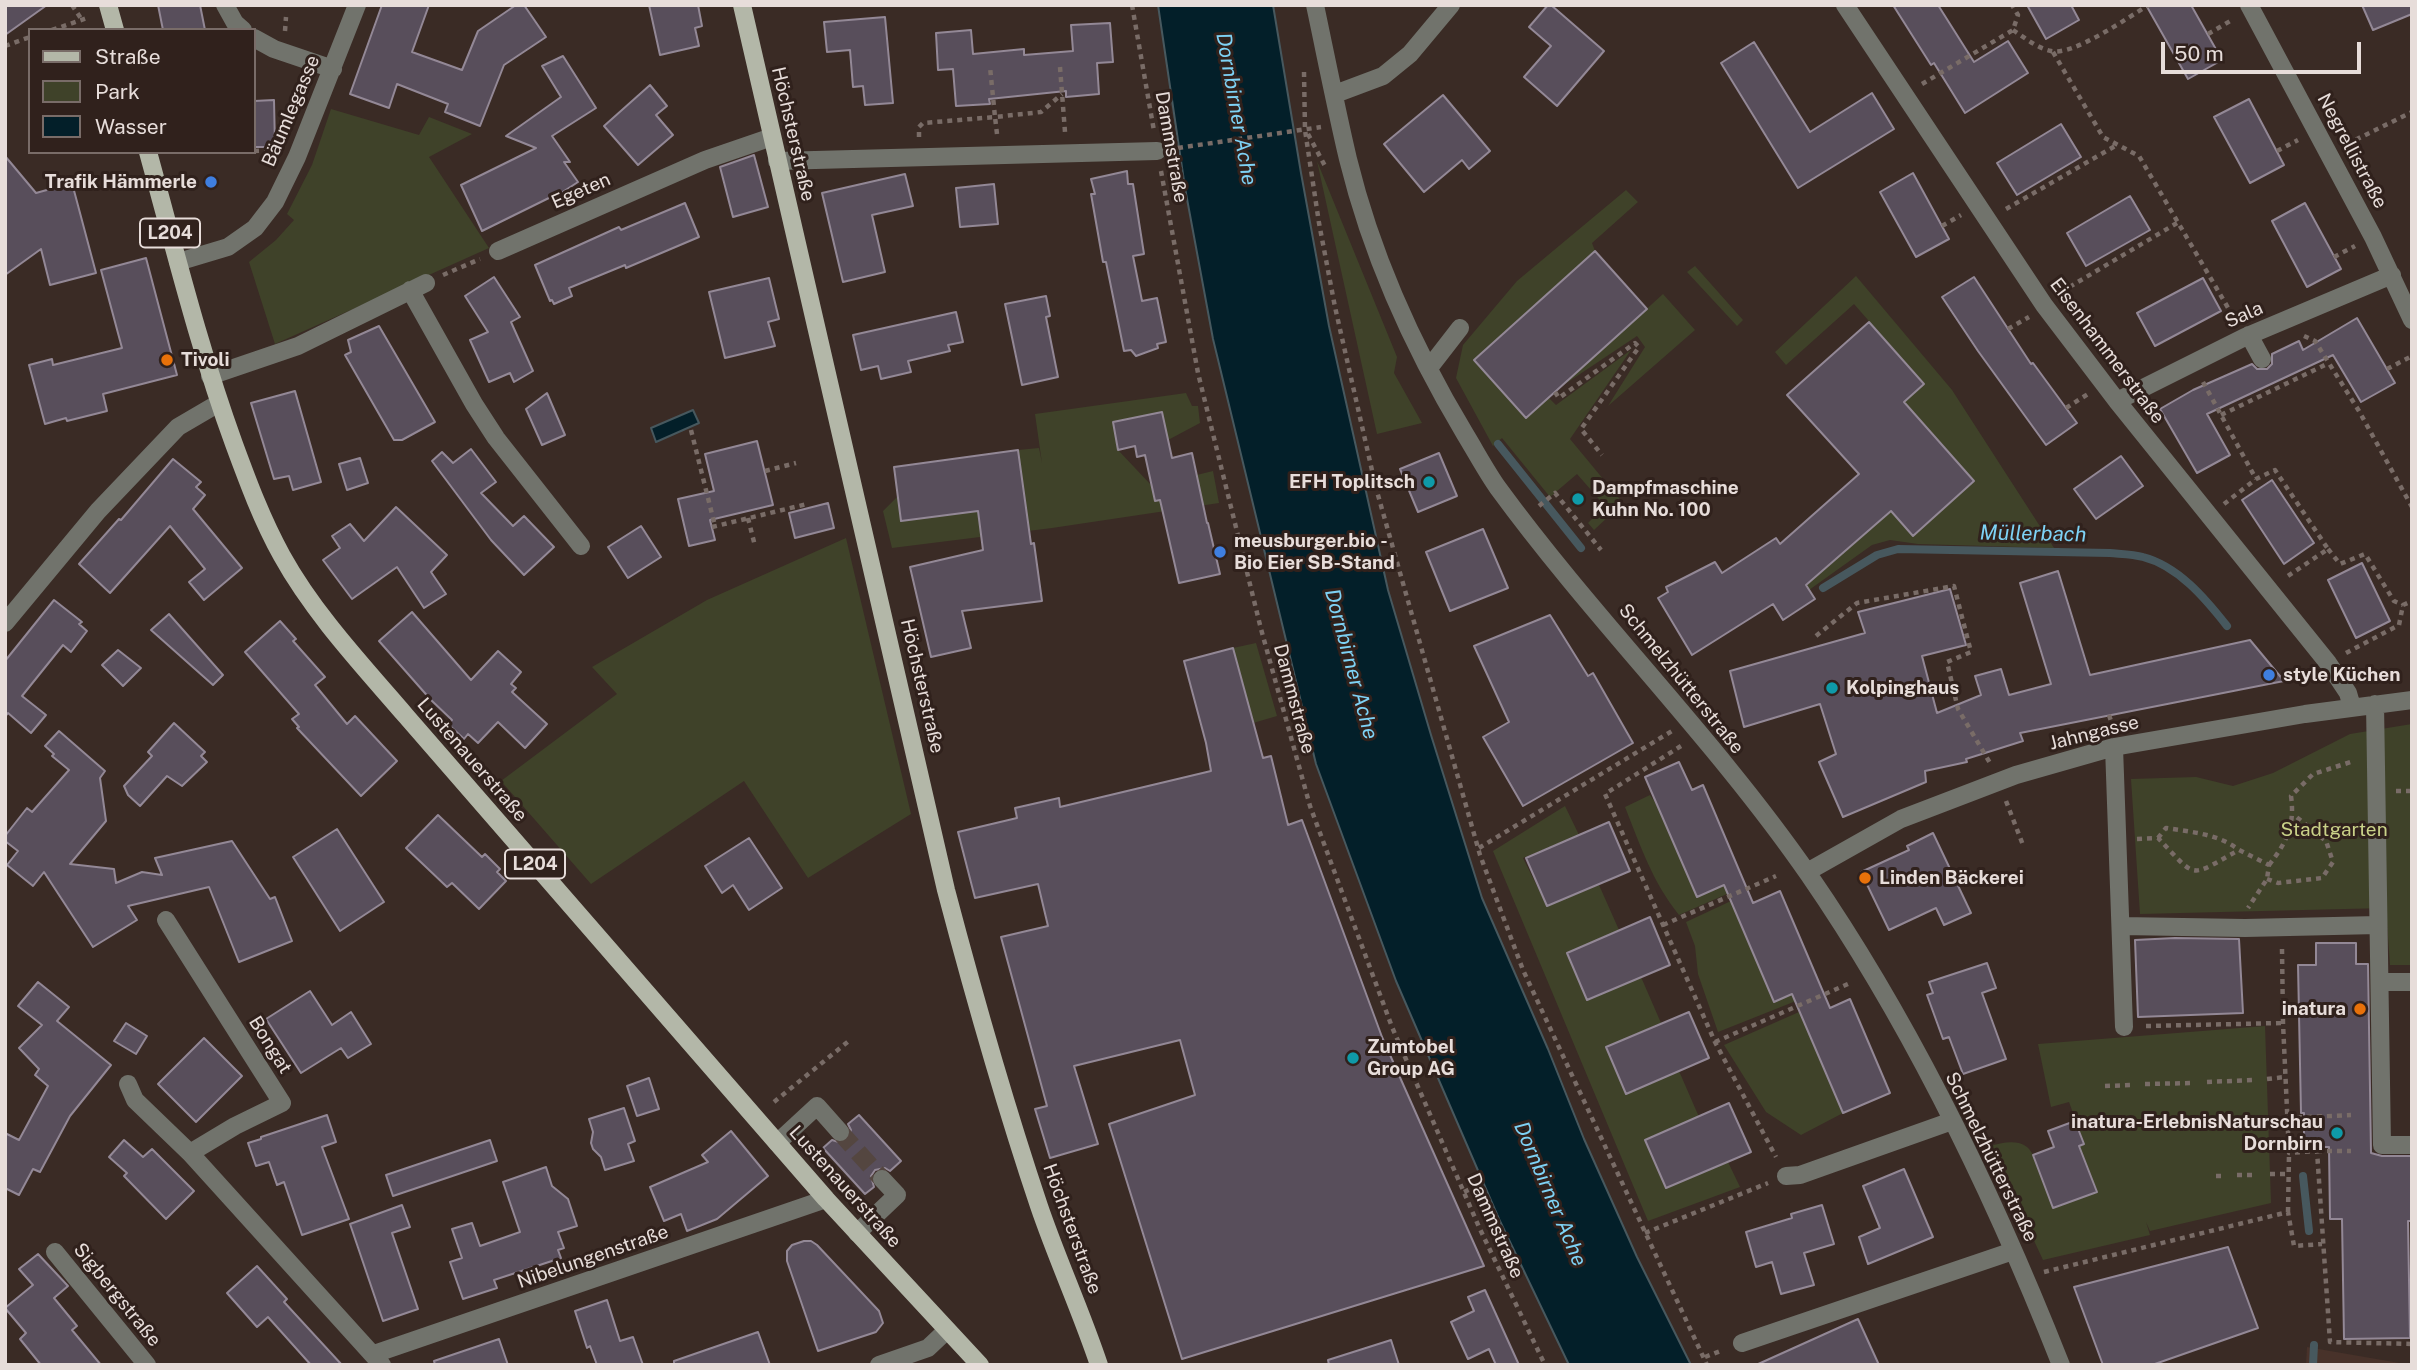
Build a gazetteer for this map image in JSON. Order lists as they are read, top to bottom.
{
  "streets": {
    "main road": ["Höchsterstraße", "L204", "Lustenauerstraße"],
    "street": [
      "Bäumlegasse",
      "Negrellistraße",
      "Egeten",
      "Sala",
      "Eisenhammerstraße",
      "Schmelzhütterstraße",
      "Jahngasse",
      "Bongat",
      "Nibelungenstraße",
      "Sigbergstraße"
    ],
    "path": ["Dammstraße"]
  },
  "crossings": [
    ["Bäumlegasse", "Lustenauerstraße"],
    ["Höchsterstraße", "Egeten"],
    ["Negrellistraße", "Sala"],
    ["Sala", "Eisenhammerstraße"],
    ["Eisenhammerstraße", "Jahngasse"],
    ["Schmelzhütterstraße", "Jahngasse"],
    ["Lustenauerstraße", "Nibelungenstraße"]
  ],
  "water": ["Dornbirner Ache", "Müllerbach"],
  "parks": ["Stadtgarten"],
  "places": [
    "Trafik Hämmerle",
    "Tivoli",
    "EFH Toplitsch",
    "Dampfmaschine Kuhn No. 100",
    "meusburger.bio - Bio Eier SB-Stand",
    "style Küchen",
    "Kolpinghaus",
    "Linden Bäckerei",
    "inatura",
    "Zumtobel Group AG",
    "inatura-ErlebnisNaturschau Dornbirn"
  ],
  "legend": ["Straße", "Park", "Wasser"],
  "scale_bar": "50 m"
}
